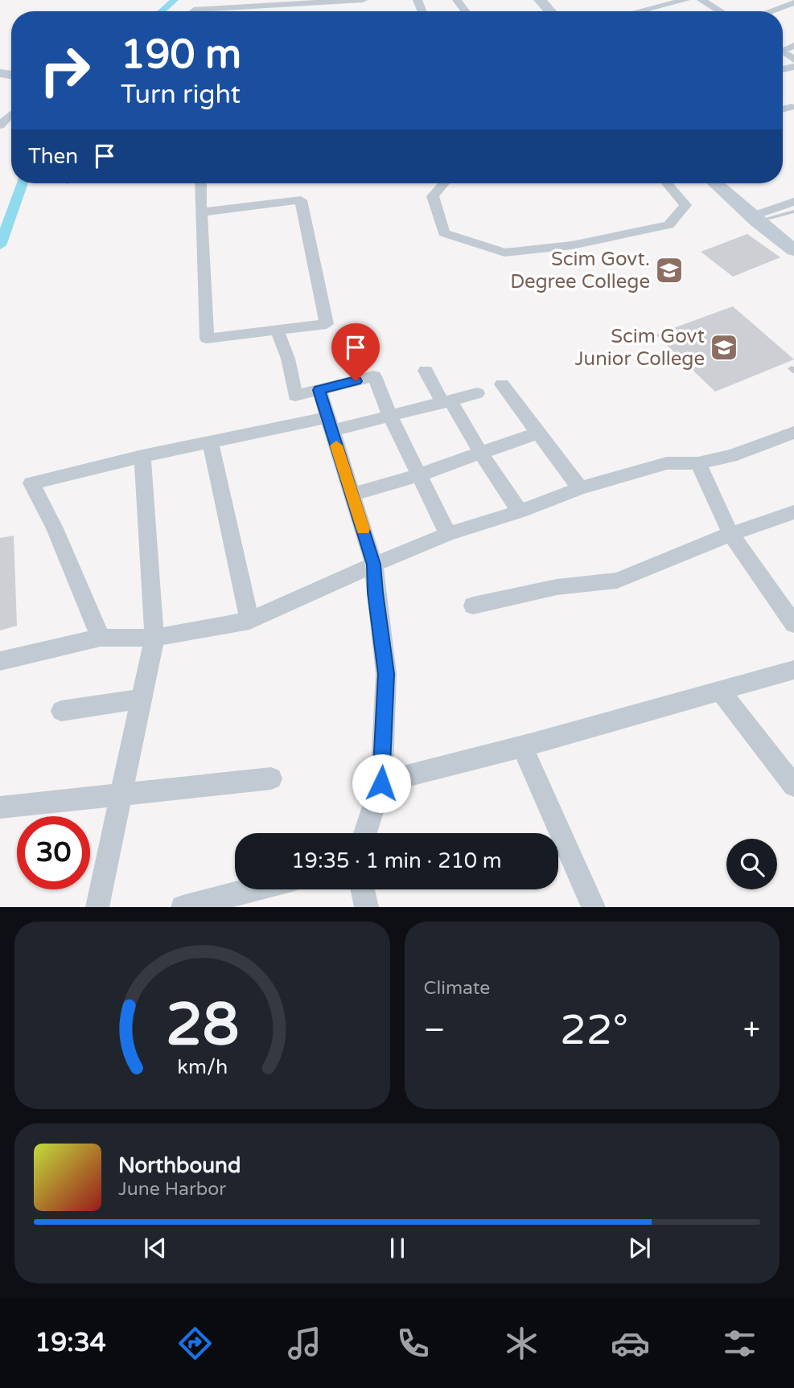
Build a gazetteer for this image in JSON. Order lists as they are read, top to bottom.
{
  "places": {
    "school or university": ["Scim Govt. Degree College", "Scim Govt Junior College"]
  },
  "page": {
    "turn": ["190 m", "Turn right"],
    "then": "Then",
    "limit": "30",
    "trip": "19:35 · 1 min · 210 m",
    "tile": "Climate",
    "heat": ["−", "22°", "+"],
    "song": ["Northbound", "June Harbor"],
    "tabs": "19:34",
    "gauge": ["28", "km/h"]
  }
}
